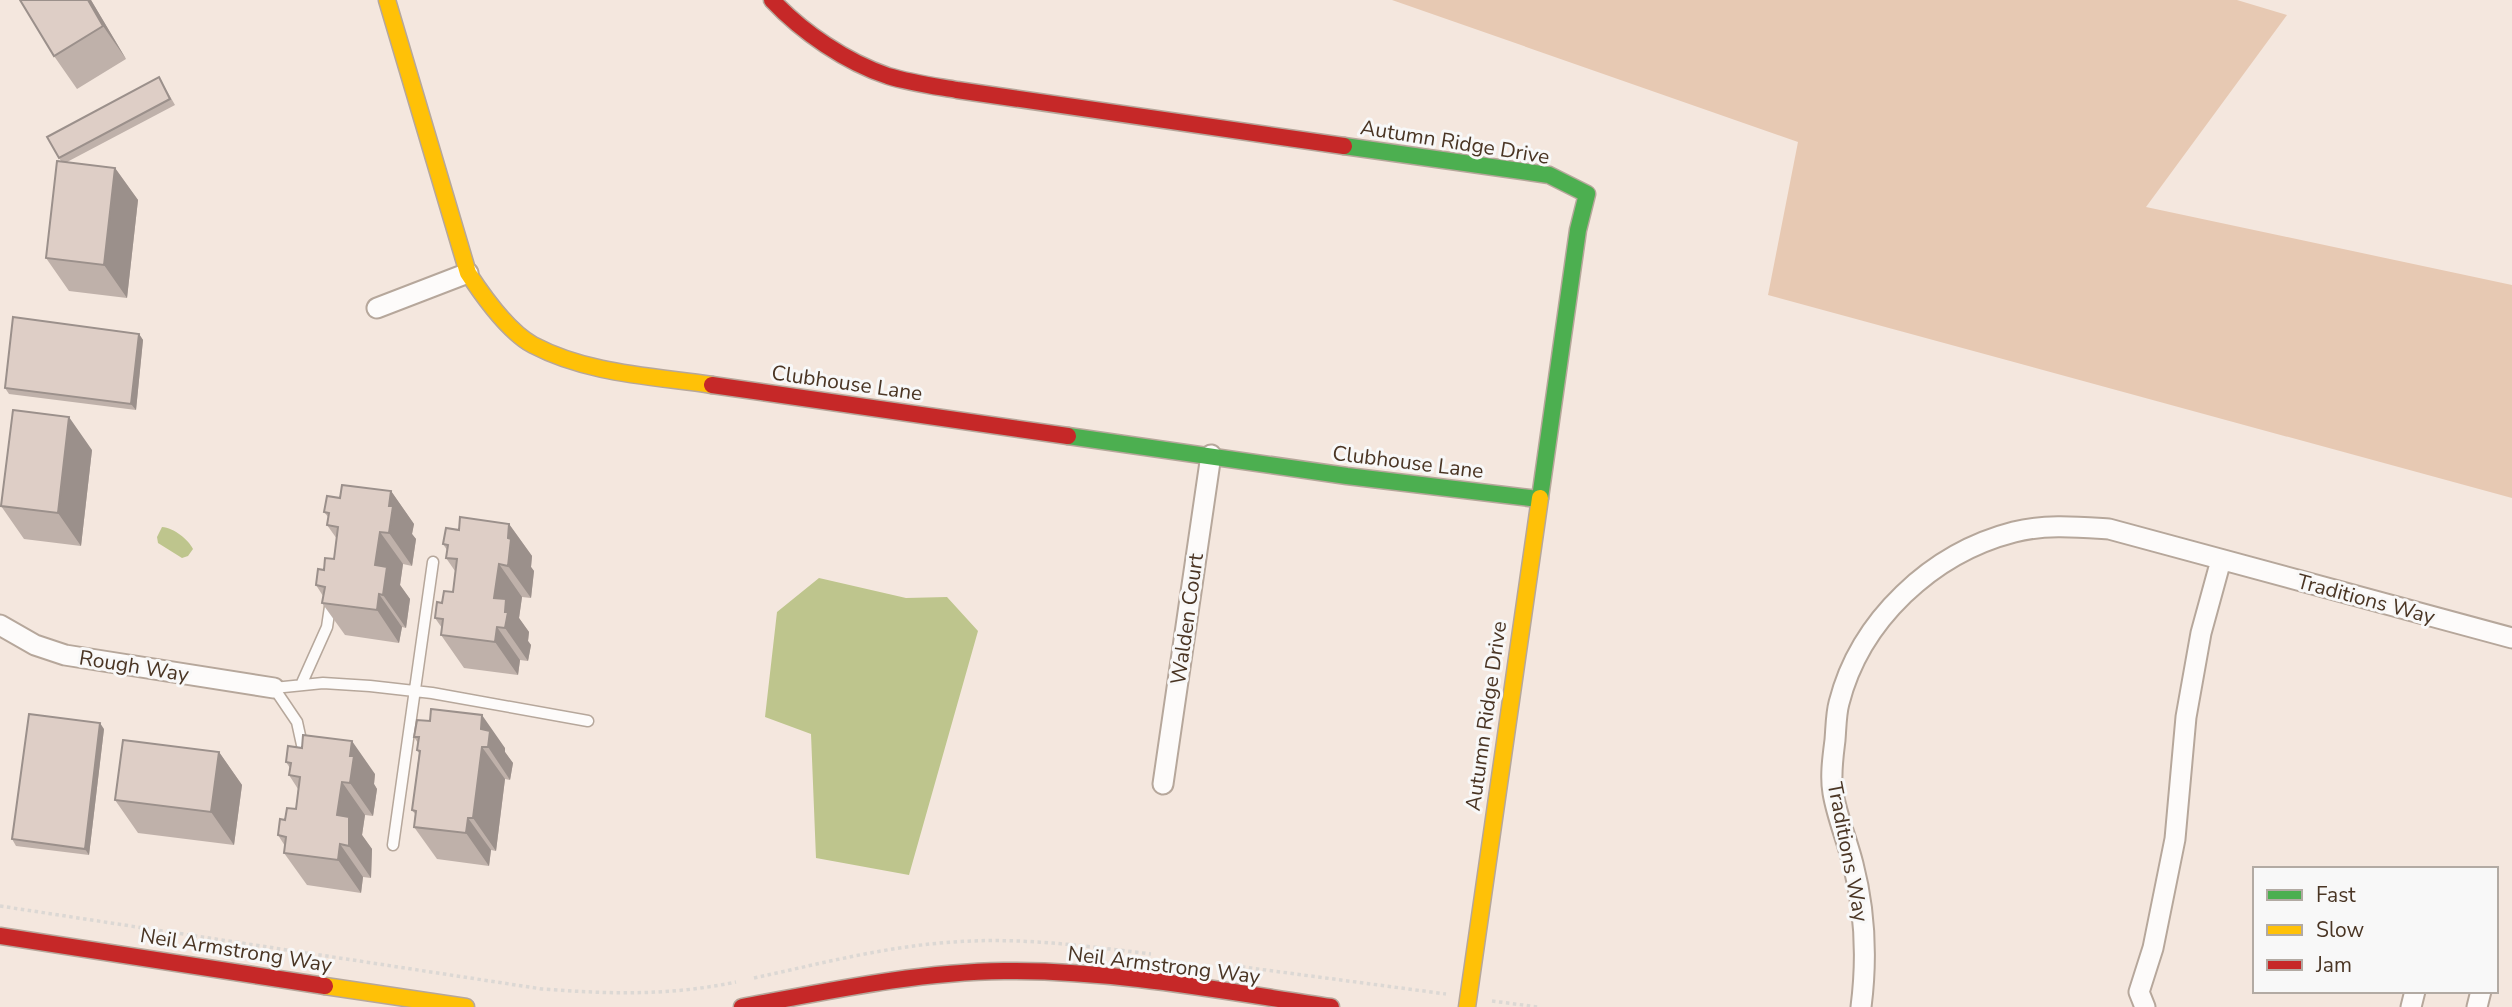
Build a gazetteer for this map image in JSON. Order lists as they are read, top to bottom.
{
  "streets": {
    "street": [
      "Autumn Ridge Drive",
      "Clubhouse Lane",
      "Traditions Way",
      "Walden Court",
      "Rough Way",
      "Neil Armstrong Way"
    ]
  },
  "crossings": [
    ["Autumn Ridge Drive", "Clubhouse Lane"],
    ["Clubhouse Lane", "Walden Court"]
  ],
  "legend": ["Fast", "Slow", "Jam"]
}
